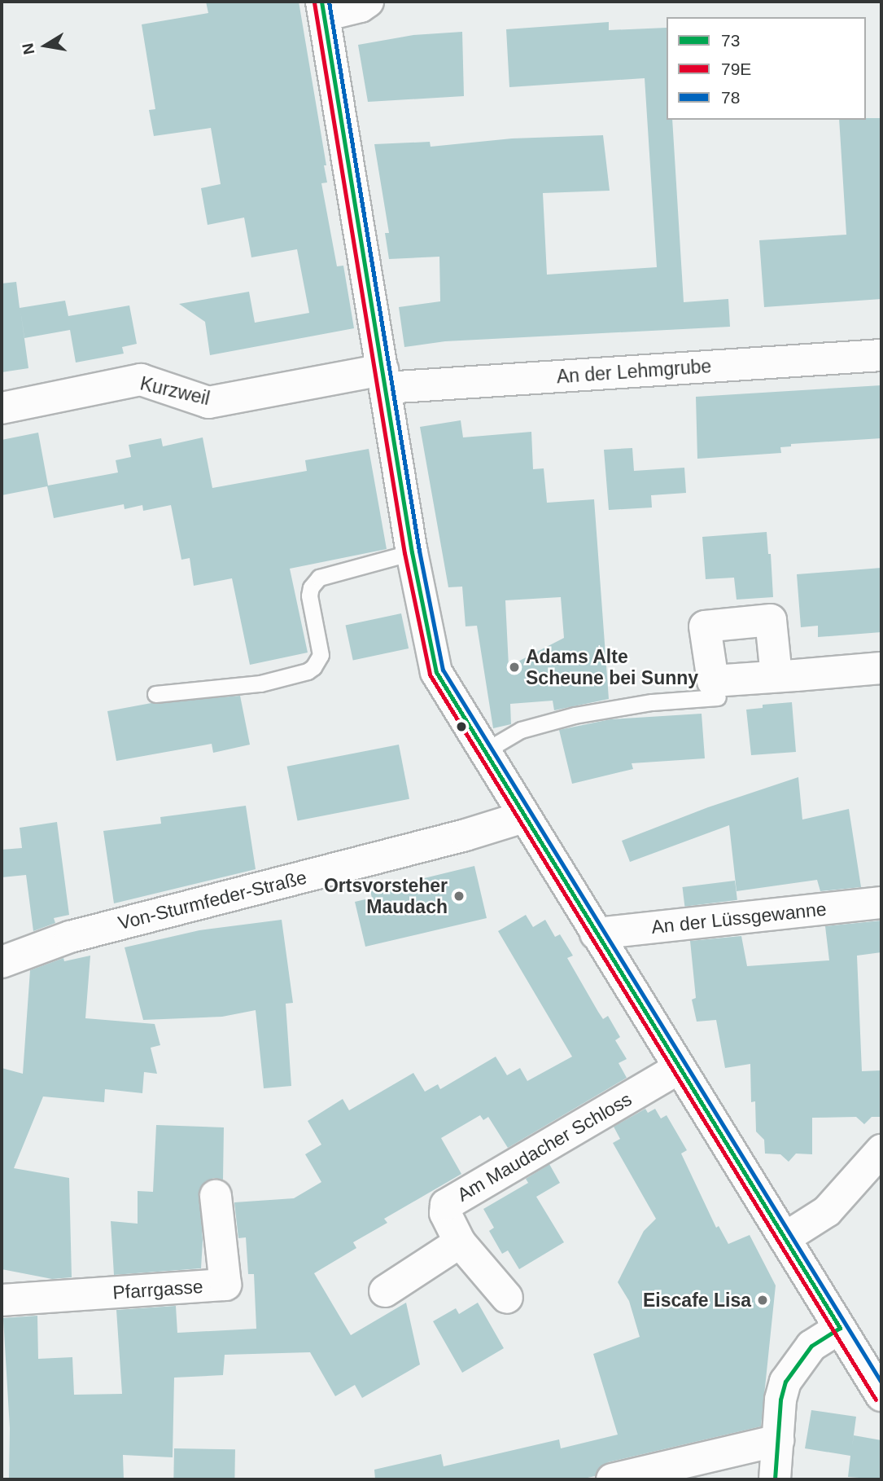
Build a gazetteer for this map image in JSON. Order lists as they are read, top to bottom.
{
  "streets": {
    "street": [
      "An der Lehmgrube",
      "Kurzweil",
      "Von-Sturmfeder-Straße",
      "An der Lüssgewanne",
      "Am Maudacher Schloss",
      "Pfarrgasse"
    ]
  },
  "crossings": [
    ["An der Lehmgrube", "Kurzweil"]
  ],
  "places": ["Adams Alte Scheune bei Sunny", "Ortsvorsteher Maudach", "Eiscafe Lisa"],
  "lines": ["transit line 73", "transit line 78", "transit line 79E"],
  "legend": ["73", "79E", "78"],
  "north": "left"
}
